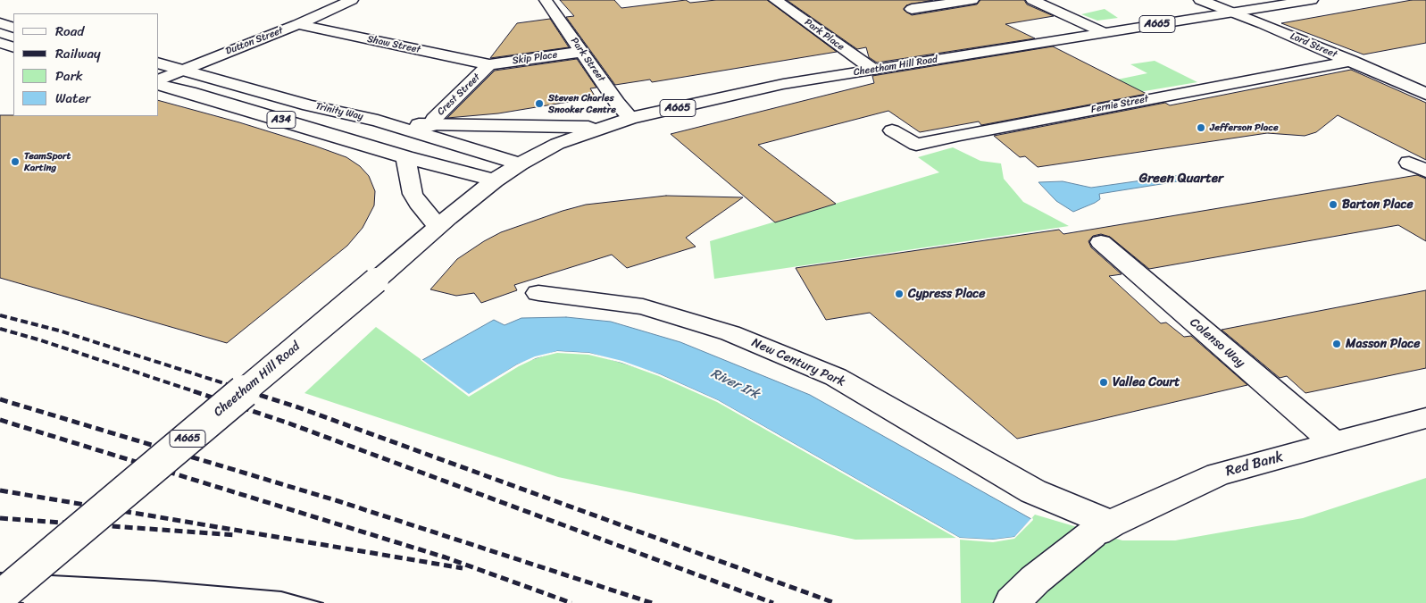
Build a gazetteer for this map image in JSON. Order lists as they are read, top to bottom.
{
  "streets": {
    "main road": [
      "A665",
      "Park Place",
      "Dutton Street",
      "Shaw Street",
      "Lord Street",
      "Skip Place",
      "Park Street",
      "Cheetham Hill Road",
      "Crest Street",
      "Fernie Street",
      "Trinity Way",
      "A34",
      "Colenso Way",
      "New Century Park",
      "Red Bank"
    ]
  },
  "crossings": [
    ["Park Place", "Cheetham Hill Road"],
    ["Dutton Street", "Shaw Street"],
    ["Dutton Street", "Trinity Way"],
    ["Shaw Street", "Skip Place"],
    ["Shaw Street", "Crest Street"],
    ["Lord Street", "Cheetham Hill Road"],
    ["Lord Street", "Fernie Street"],
    ["Skip Place", "Park Street"],
    ["Skip Place", "Crest Street"],
    ["Park Street", "Cheetham Hill Road"],
    ["Cheetham Hill Road", "Trinity Way"],
    ["Colenso Way", "Red Bank"],
    ["New Century Park", "Red Bank"]
  ],
  "districts": ["Green Quarter"],
  "water": ["River Irk"],
  "places": [
    "Steven Charles Snooker Centre",
    "Jefferson Place",
    "TeamSport Karting",
    "Barton Place",
    "Cypress Place",
    "Masson Place",
    "Vallea Court"
  ],
  "legend": [
    "Road",
    "Railway",
    "Park",
    "Water"
  ]
}
